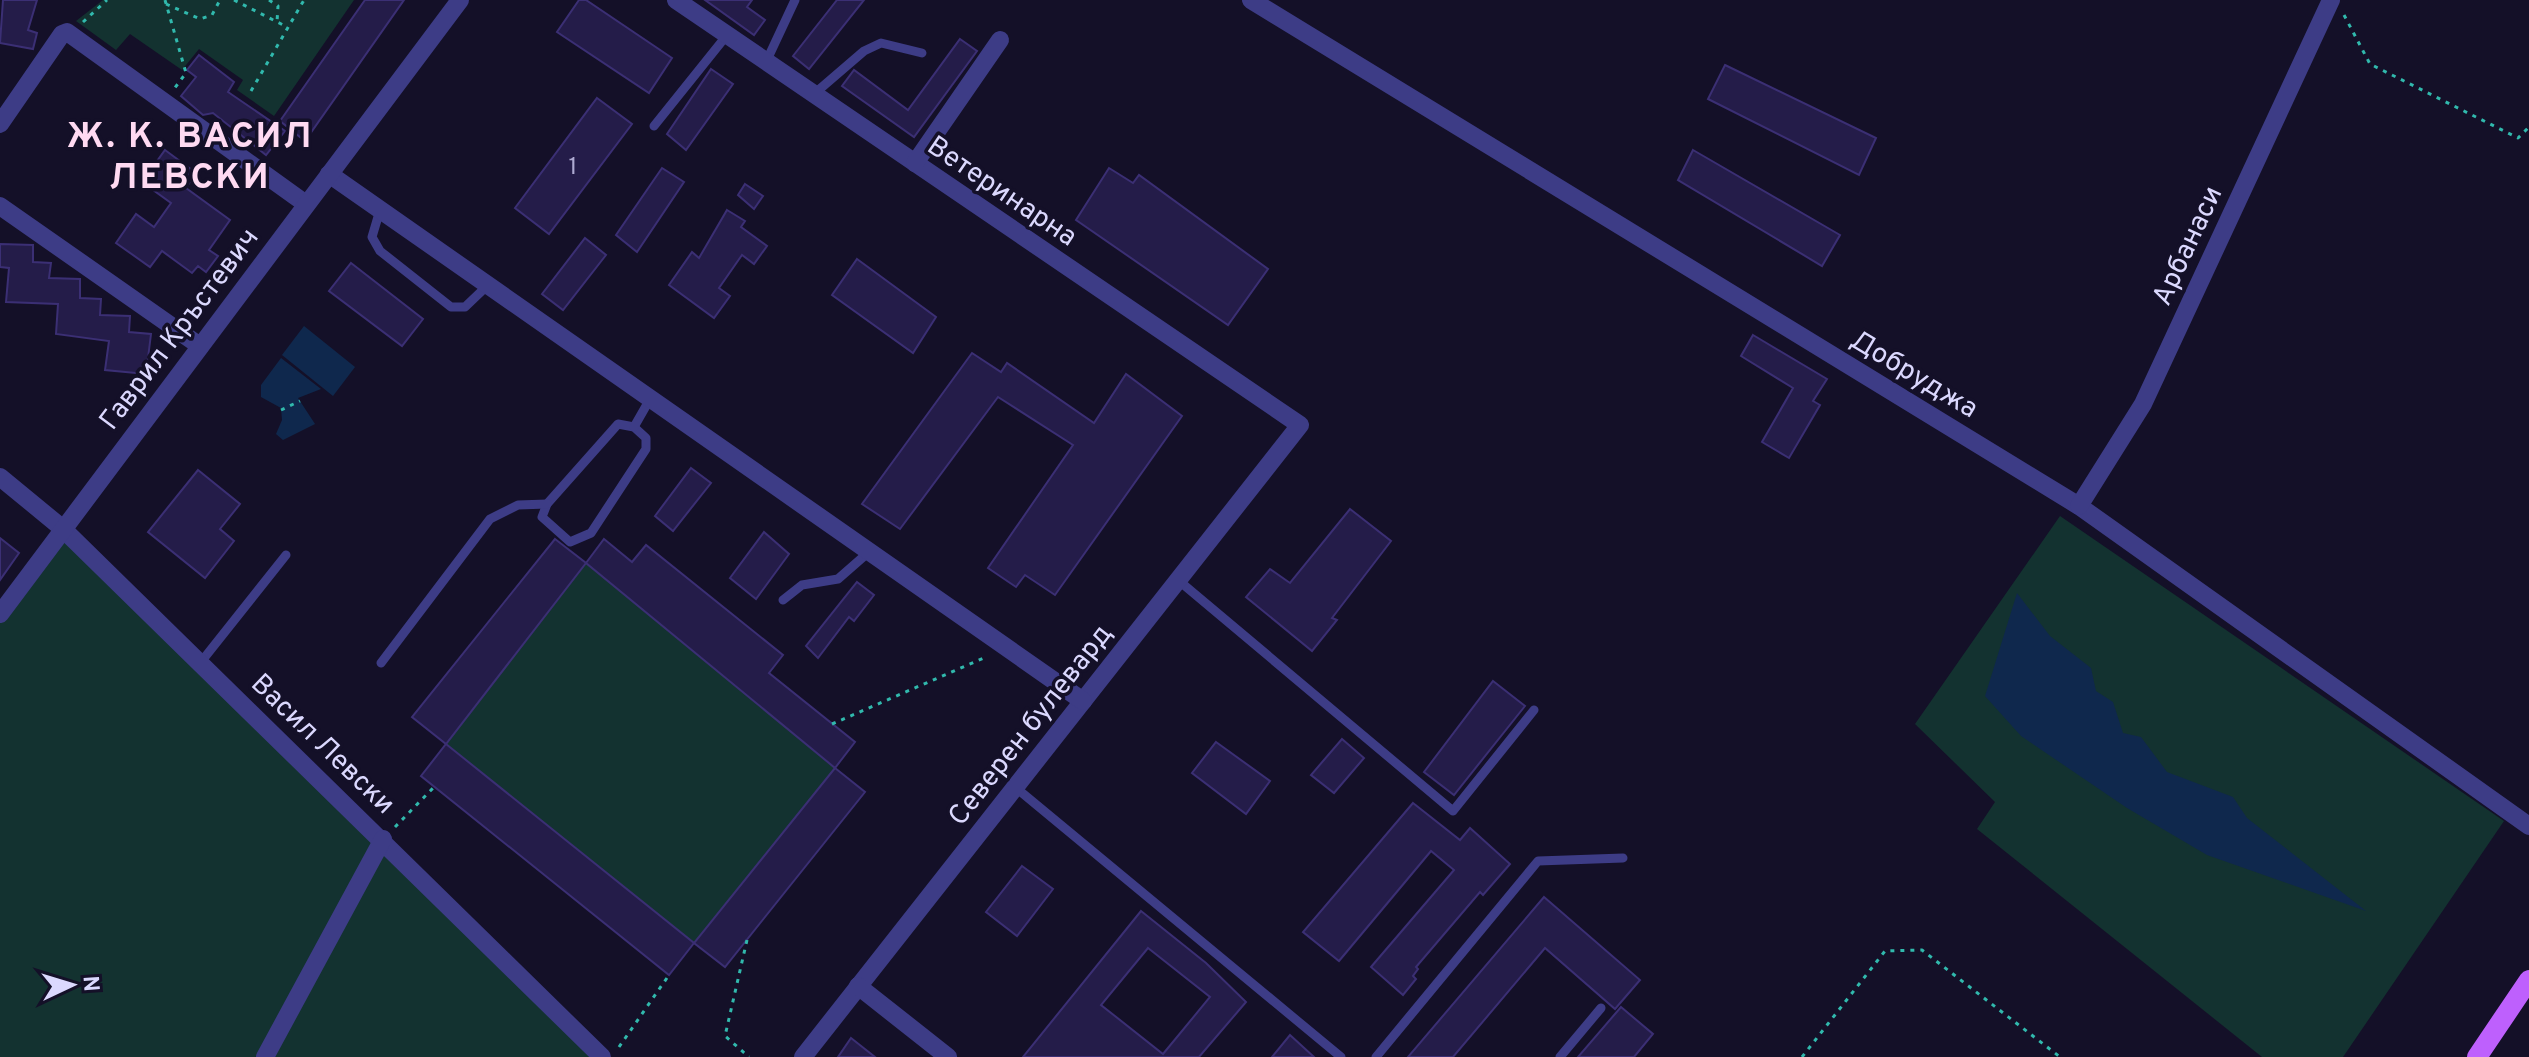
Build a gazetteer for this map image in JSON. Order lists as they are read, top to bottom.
{
  "streets": {
    "street": [
      "Ветеринарна",
      "Арбанаси",
      "Гаврил Кръстевич",
      "Добруджа",
      "Северен булевард",
      "Васил Левски"
    ]
  },
  "crossings": [
    ["Ветеринарна", "Северен булевард"],
    ["Арбанаси", "Добруджа"],
    ["Гаврил Кръстевич", "Васил Левски"]
  ],
  "districts": ["Ж. К. ВАСИЛ ЛЕВСКИ"],
  "house_numbers": ["1"],
  "north": "right"
}
